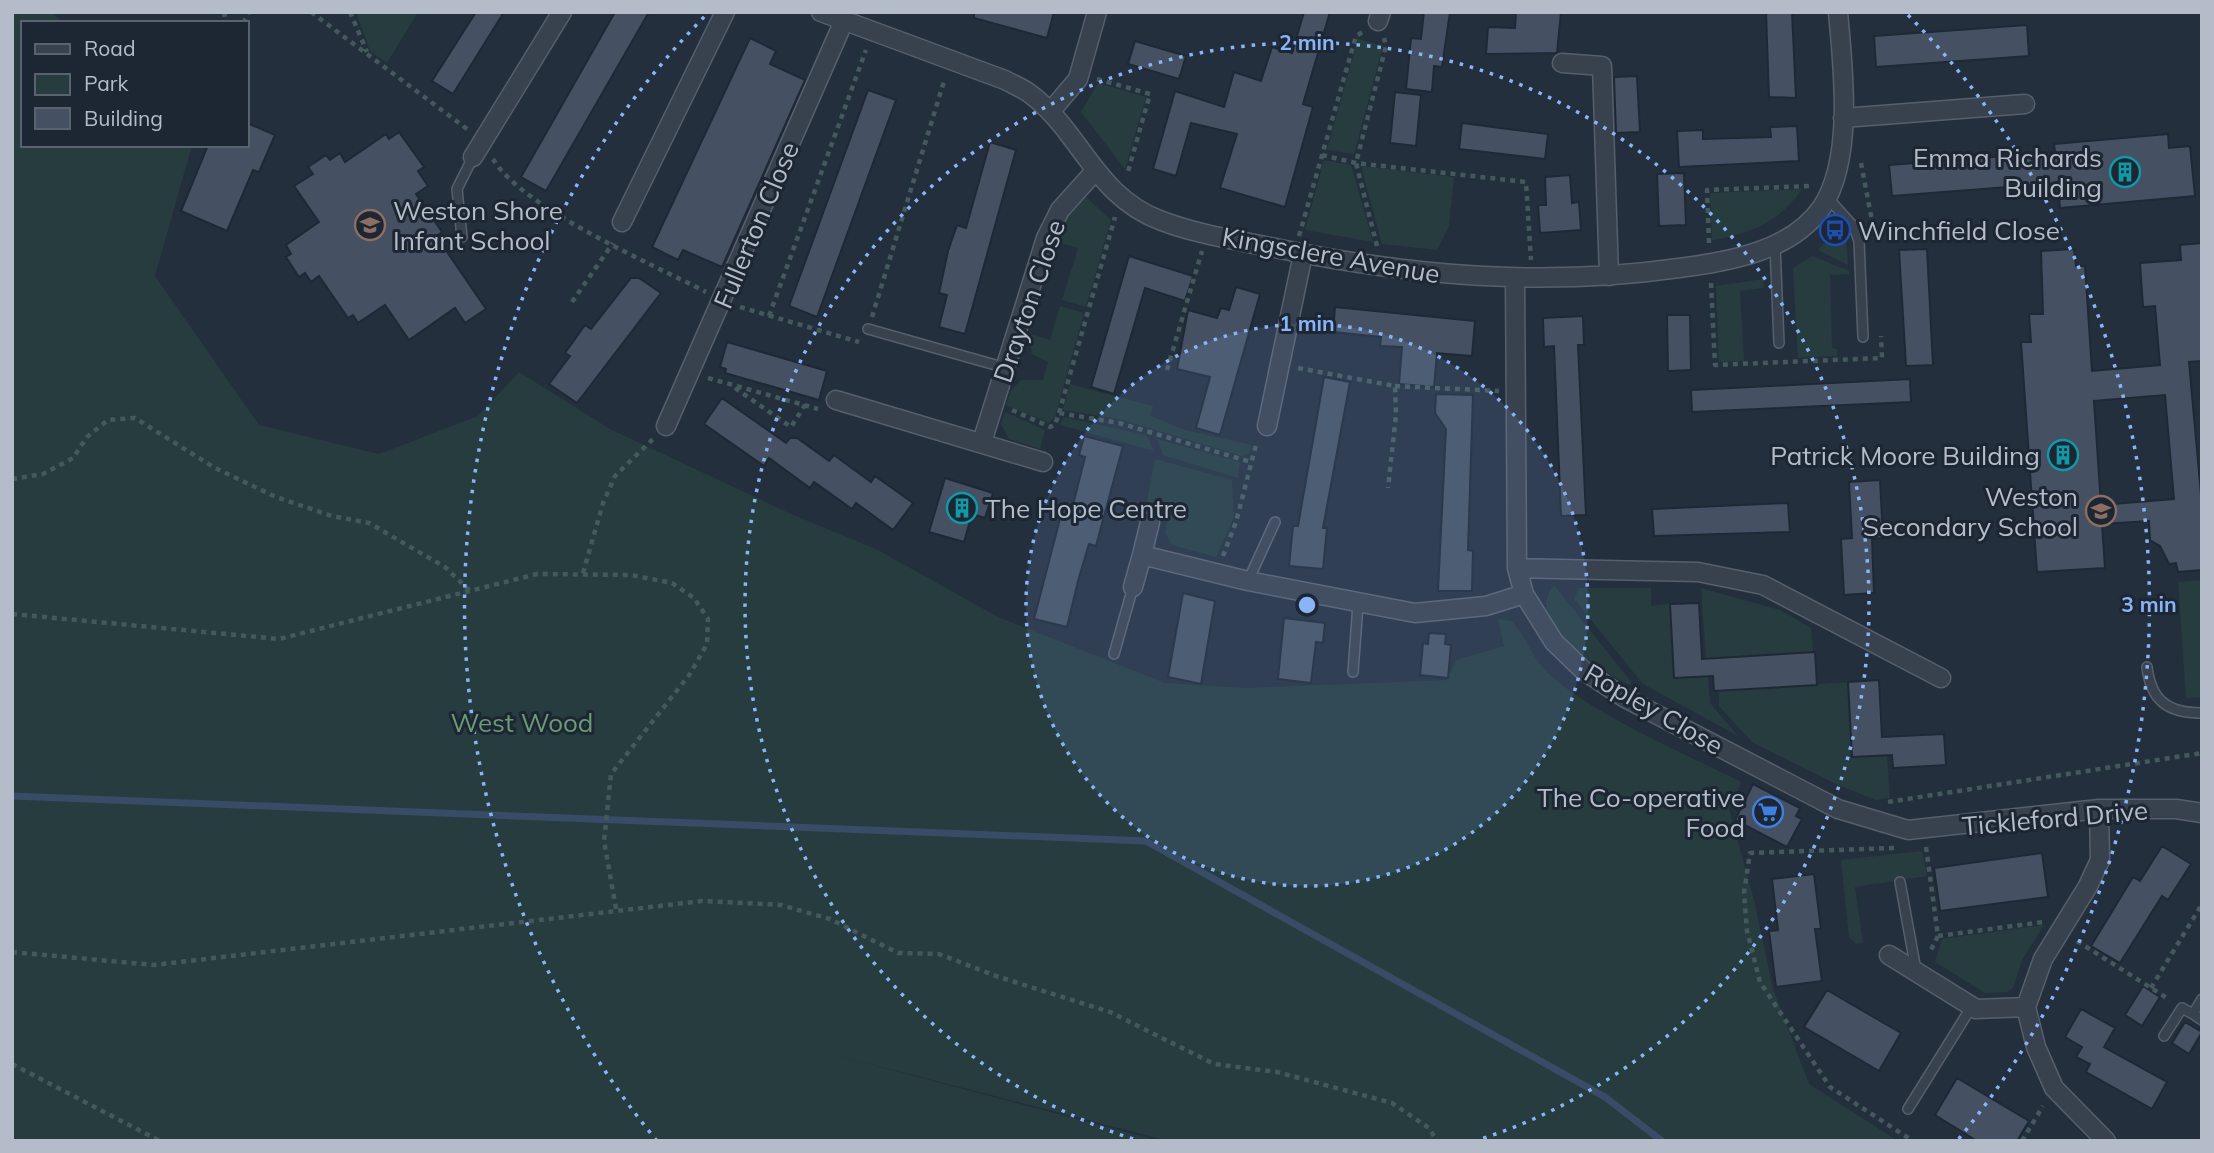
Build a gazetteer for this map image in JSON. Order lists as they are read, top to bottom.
{
  "streets": {
    "street": [
      "Fullerton Close",
      "Kingsclere Avenue",
      "Drayton Close",
      "Ropley Close",
      "Tickleford Drive"
    ]
  },
  "crossings": [
    ["Fullerton Close", "Kingsclere Avenue"],
    ["Kingsclere Avenue", "Drayton Close"],
    ["Kingsclere Avenue", "Ropley Close"],
    ["Ropley Close", "Tickleford Drive"]
  ],
  "parks": ["West Wood"],
  "places": {
    "building": ["Emma Richards Building", "Patrick Moore Building", "The Hope Centre"],
    "school or university": ["Weston Shore Infant School", "Weston Secondary School"],
    "bus stop": ["Winchfield Close"],
    "supermarket": ["The Co-operative Food"]
  },
  "legend": ["Road", "Park", "Building"],
  "rings": ["2 min", "1 min", "3 min"]
}
